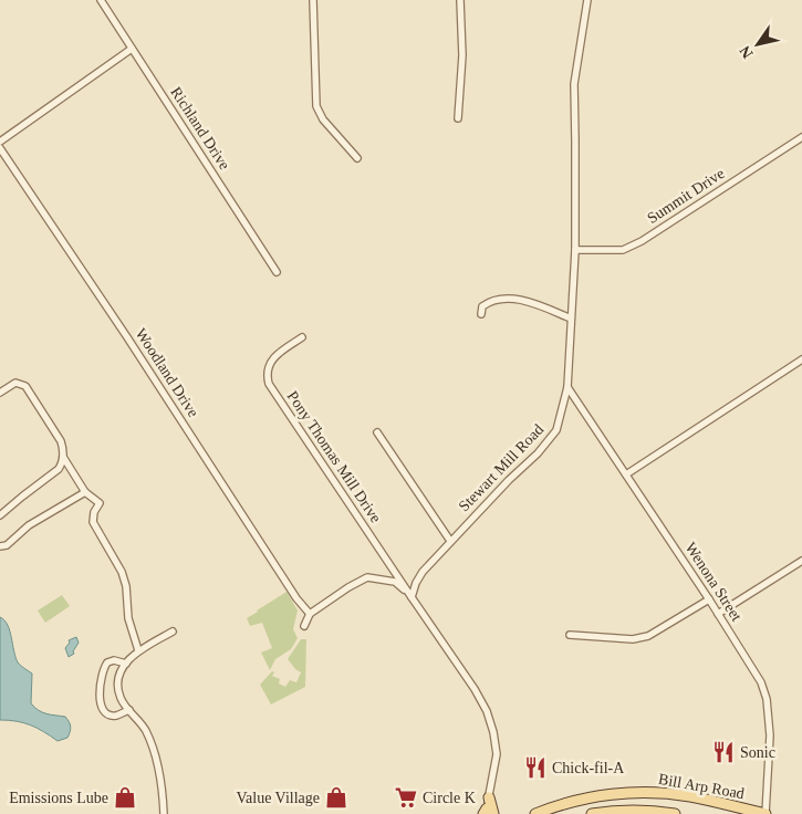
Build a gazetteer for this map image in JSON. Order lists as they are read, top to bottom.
{
  "streets": {
    "main road": ["Bill Arp Road"],
    "street": [
      "Richland Drive",
      "Summit Drive",
      "Woodland Drive",
      "Pony Thomas Mill Drive",
      "Stewart Mill Road",
      "Wenona Street"
    ]
  },
  "crossings": [
    ["Summit Drive", "Stewart Mill Road"],
    ["Pony Thomas Mill Drive", "Stewart Mill Road"],
    ["Stewart Mill Road", "Wenona Street"],
    ["Wenona Street", "Bill Arp Road"]
  ],
  "places": {
    "restaurant": ["Sonic", "Chick-fil-A"],
    "shop": ["Emissions Lube", "Value Village"],
    "supermarket": ["Circle K"]
  },
  "north": "bottom left"
}
